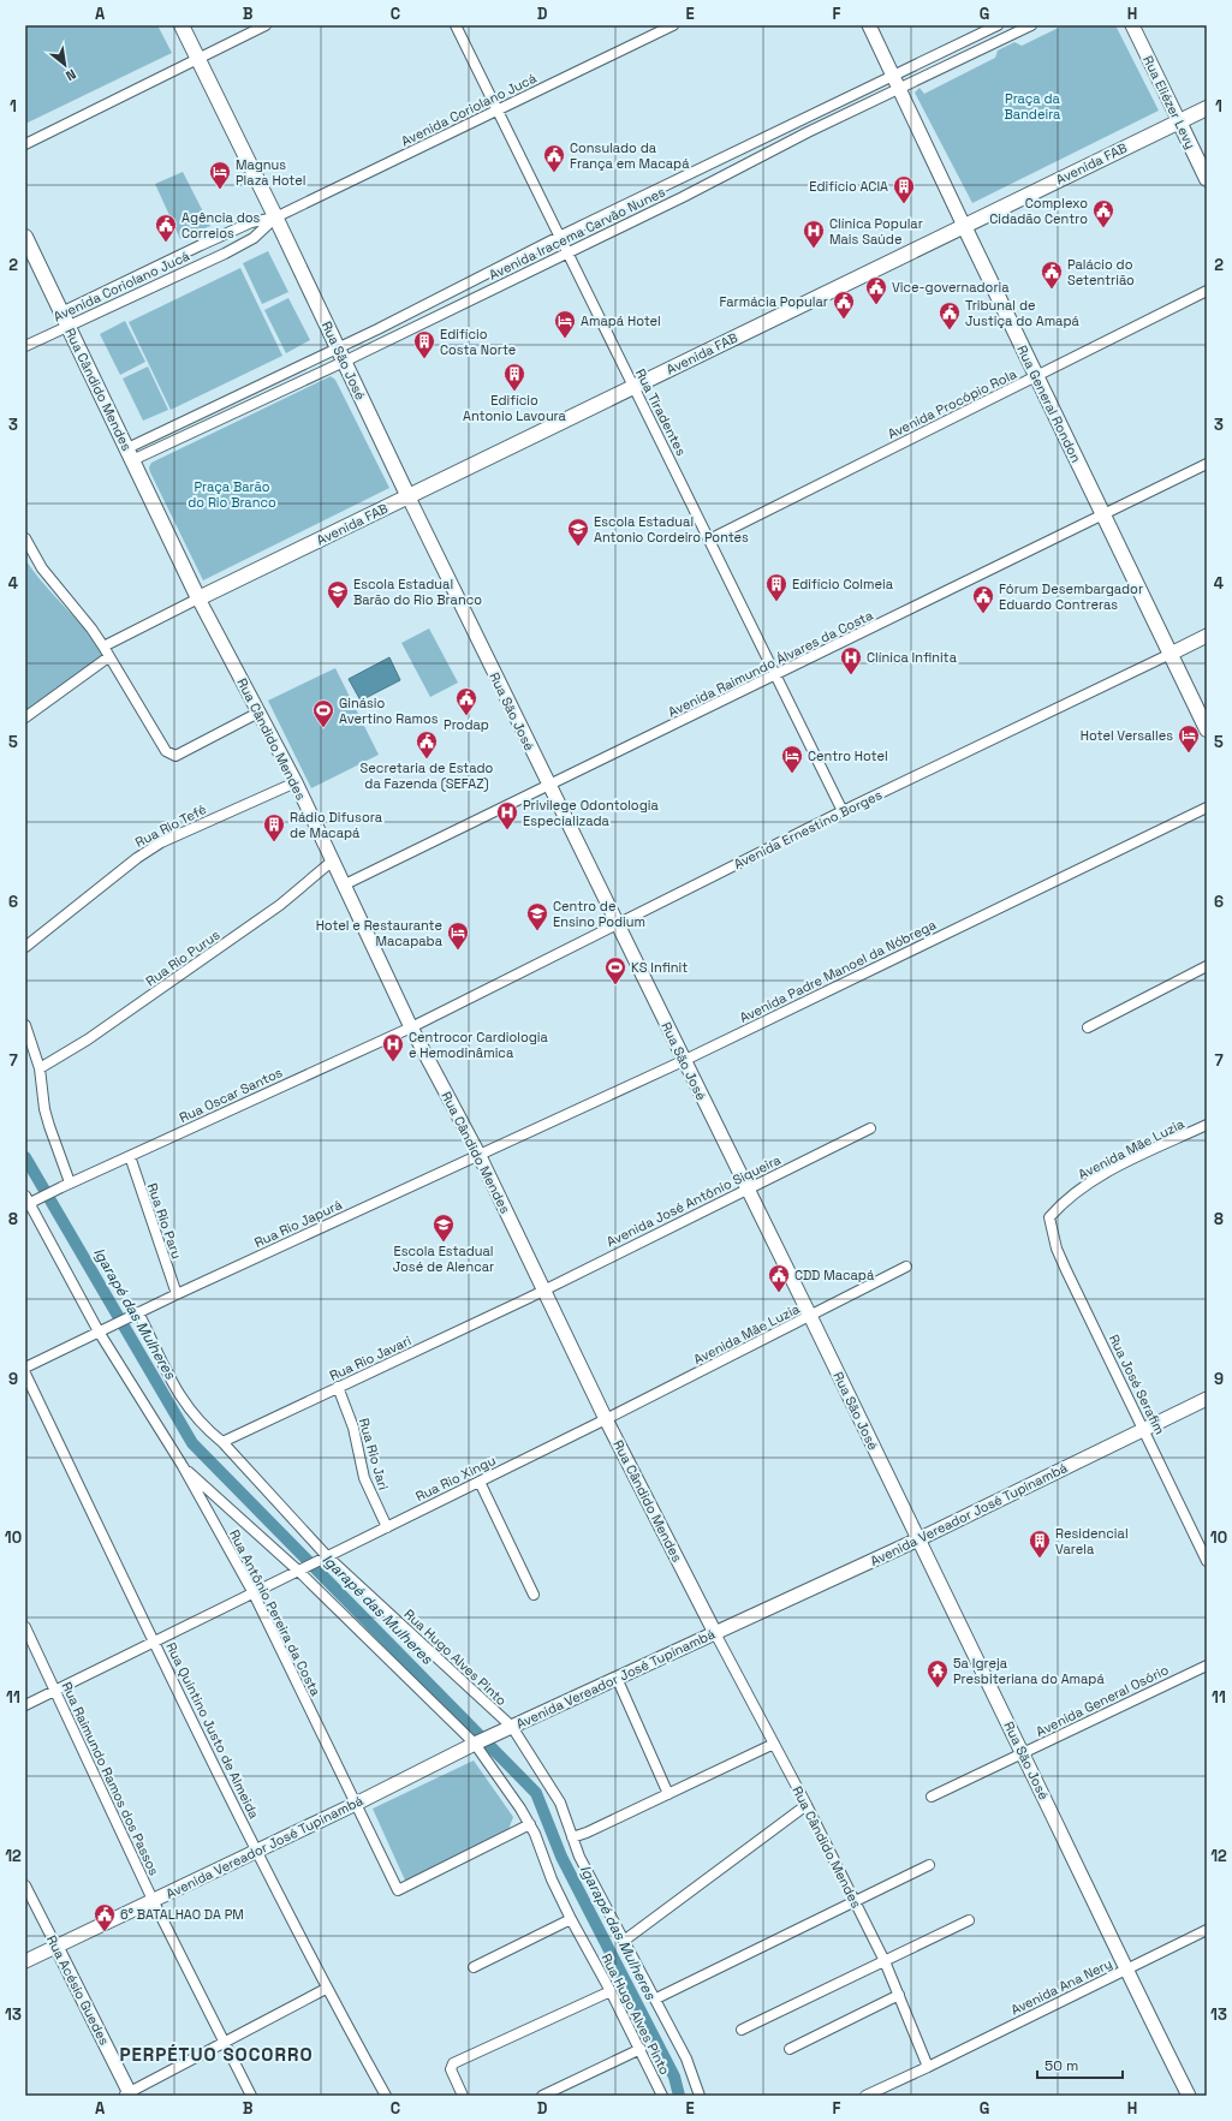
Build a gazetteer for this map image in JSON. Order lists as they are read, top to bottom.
{
  "streets": {
    "main road": [
      "Rua Eliézer Levy",
      "Avenida FAB",
      "Rua São José",
      "Rua Cândido Mendes",
      "Rua General Rondon"
    ],
    "street": [
      "Avenida Coriolano Jucá",
      "Avenida Iracema Carvão Nunes",
      "Avenida Procópio Rola",
      "Rua Tiradentes",
      "Avenida Raimundo Álvares da Costa",
      "Rua Rio Tefé",
      "Avenida Ernestino Borges",
      "Rua Rio Purus",
      "Avenida Padre Manoel da Nóbrega",
      "Rua Oscar Santos",
      "Avenida Mãe Luzia",
      "Avenida José Antônio Siqueira",
      "Rua Rio Paru",
      "Rua Rio Japurá",
      "Rua Rio Javari",
      "Rua José Serafim",
      "Rua Rio Jari",
      "Rua Rio Xingu",
      "Avenida Vereador José Tupinambá",
      "Rua Antônio Pereira da Costa",
      "Rua Hugo Alves Pinto",
      "Avenida General Osório",
      "Rua Quintino Justo de Almeida",
      "Rua Raimundo Ramos dos Passos",
      "Avenida Ana Nery",
      "Rua Acésio Guedes"
    ]
  },
  "crossings": [
    ["Rua Eliézer Levy", "Avenida FAB"],
    ["Avenida Coriolano Jucá", "Rua São José"],
    ["Avenida Coriolano Jucá", "Rua Cândido Mendes"],
    ["Avenida Coriolano Jucá", "Rua Tiradentes"],
    ["Avenida FAB", "Rua São José"],
    ["Avenida FAB", "Rua Cândido Mendes"],
    ["Avenida FAB", "Rua General Rondon"],
    ["Avenida FAB", "Rua Tiradentes"],
    ["Avenida Iracema Carvão Nunes", "Rua São José"],
    ["Avenida Iracema Carvão Nunes", "Rua Cândido Mendes"],
    ["Avenida Iracema Carvão Nunes", "Rua General Rondon"],
    ["Avenida Iracema Carvão Nunes", "Rua Tiradentes"],
    ["Rua São José", "Avenida Raimundo Álvares da Costa"],
    ["Rua São José", "Avenida Ernestino Borges"],
    ["Rua São José", "Avenida Padre Manoel da Nóbrega"],
    ["Rua São José", "Avenida Mãe Luzia"],
    ["Rua São José", "Avenida José Antônio Siqueira"],
    ["Rua São José", "Avenida Vereador José Tupinambá"],
    ["Rua São José", "Avenida General Osório"],
    ["Rua São José", "Avenida Ana Nery"],
    ["Rua Cândido Mendes", "Avenida Raimundo Álvares da Costa"],
    ["Rua Cândido Mendes", "Rua Rio Tefé"],
    ["Rua Cândido Mendes", "Avenida Ernestino Borges"],
    ["Rua Cândido Mendes", "Rua Rio Purus"],
    ["Rua Cândido Mendes", "Avenida Padre Manoel da Nóbrega"],
    ["Rua Cândido Mendes", "Rua Oscar Santos"],
    ["Rua Cândido Mendes", "Avenida Mãe Luzia"],
    ["Rua Cândido Mendes", "Avenida José Antônio Siqueira"],
    ["Rua Cândido Mendes", "Rua Rio Japurá"],
    ["Rua Cândido Mendes", "Rua Rio Xingu"],
    ["Rua Cândido Mendes", "Avenida Vereador José Tupinambá"],
    ["Rua Cândido Mendes", "Avenida Ana Nery"],
    ["Avenida Procópio Rola", "Rua General Rondon"],
    ["Avenida Procópio Rola", "Rua Tiradentes"],
    ["Rua General Rondon", "Avenida Raimundo Álvares da Costa"],
    ["Rua General Rondon", "Avenida Ernestino Borges"],
    ["Rua Tiradentes", "Avenida Raimundo Álvares da Costa"],
    ["Rua Tiradentes", "Avenida Ernestino Borges"],
    ["Avenida Ernestino Borges", "Rua Oscar Santos"],
    ["Avenida Padre Manoel da Nóbrega", "Rua Rio Japurá"],
    ["Rua Oscar Santos", "Rua Rio Paru"],
    ["Rua Oscar Santos", "Rua Antônio Pereira da Costa"],
    ["Avenida Mãe Luzia", "Rua José Serafim"],
    ["Avenida Mãe Luzia", "Rua Rio Xingu"],
    ["Avenida José Antônio Siqueira", "Rua Rio Javari"],
    ["Rua Rio Paru", "Rua Rio Japurá"],
    ["Rua Rio Japurá", "Rua Antônio Pereira da Costa"],
    ["Rua Rio Japurá", "Rua Hugo Alves Pinto"],
    ["Rua Rio Javari", "Rua Rio Jari"],
    ["Rua Rio Javari", "Rua Hugo Alves Pinto"],
    ["Rua José Serafim", "Avenida Vereador José Tupinambá"],
    ["Rua Rio Jari", "Rua Rio Xingu"],
    ["Rua Rio Xingu", "Rua Hugo Alves Pinto"],
    ["Avenida Vereador José Tupinambá", "Rua Antônio Pereira da Costa"],
    ["Avenida Vereador José Tupinambá", "Rua Hugo Alves Pinto"],
    ["Avenida Vereador José Tupinambá", "Rua Quintino Justo de Almeida"],
    ["Avenida Vereador José Tupinambá", "Rua Raimundo Ramos dos Passos"],
    ["Avenida Vereador José Tupinambá", "Rua Acésio Guedes"],
    ["Rua Antônio Pereira da Costa", "Rua Hugo Alves Pinto"]
  ],
  "districts": ["PERPÉTUO SOCORRO"],
  "water": ["Igarapé das Mulheres"],
  "parks": ["Praça da Bandeira", "Praça Barão do Rio Branco"],
  "places": {
    "public building": [
      "Consulado da França em Macapá",
      "Complexo Cidadão Centro",
      "Agência dos Correios",
      "Palácio do Setentrião",
      "Vice-governadoria",
      "Farmácia Popular",
      "Tribunal de Justiça do Amapá",
      "Fórum Desembargador Eduardo Contreras",
      "Prodap",
      "Secretaria de Estado da Fazenda (SEFAZ)",
      "CDD Macapá",
      "6° BATALHAO DA PM"
    ],
    "hotel": [
      "Magnus Plaza Hotel",
      "Amapá Hotel",
      "Hotel Versalles",
      "Centro Hotel",
      "Hotel e Restaurante Macapaba"
    ],
    "building": [
      "Edifício ACIA",
      "Edifício Costa Norte",
      "Edifício Antonio Lavoura",
      "Edifício Colmeia",
      "Rádio Difusora de Macapá",
      "Residencial Varela"
    ],
    "hospital": [
      "Clínica Popular Mais Saúde",
      "Clínica Infinita",
      "Privilege Odontologia Especializada",
      "Centrocor Cardiologia e Hemodinâmica"
    ],
    "school or university": [
      "Escola Estadual Antonio Cordeiro Pontes",
      "Escola Estadual Barão do Rio Branco",
      "Centro de Ensino Podium",
      "Escola Estadual José de Alencar"
    ],
    "sports": ["Ginásio Avertino Ramos", "KS Infinit"],
    "temple": ["5a Igreja Presbiteriana do Amapá"]
  },
  "scale_bar": "50 m",
  "north": "bottom right",
  "grid": {
    "columns": [
      "A",
      "B",
      "C",
      "D",
      "E",
      "F",
      "G",
      "H"
    ],
    "rows": [
      "1",
      "2",
      "3",
      "4",
      "5",
      "6",
      "7",
      "8",
      "9",
      "10",
      "11",
      "12",
      "13"
    ]
  }
}
